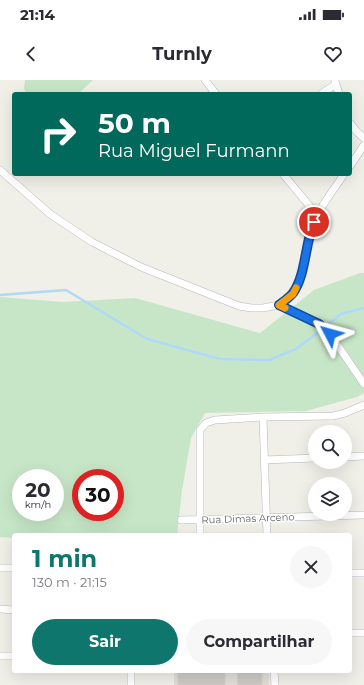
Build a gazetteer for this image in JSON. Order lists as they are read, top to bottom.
{
  "streets": {
    "street": ["Rua Dimas Arceno"]
  },
  "page": {
    "status": "21:14",
    "header": "Turnly",
    "turn": ["50 m", "Rua Miguel Furmann"],
    "speed": "20 km/h",
    "limit": "30",
    "heading": ["1 min", "130 m · 21:15"],
    "buttons": ["Sair", "Compartilhar"]
  }
}
